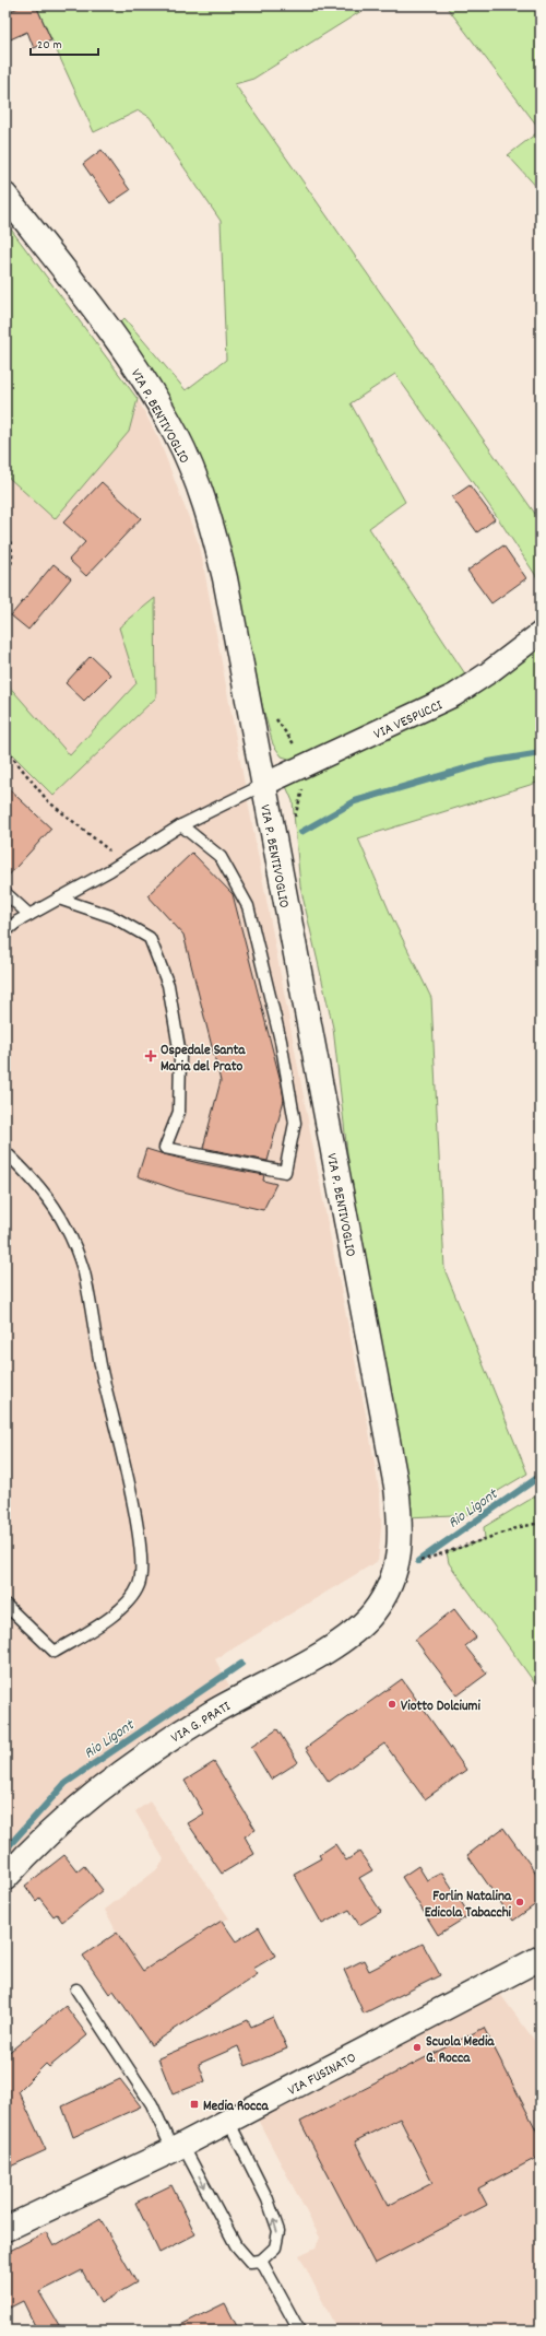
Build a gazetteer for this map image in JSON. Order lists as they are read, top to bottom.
{
  "streets": {
    "street": [
      "VIA P. BENTIVOGLIO",
      "VIA VESPUCCI",
      "VIA G. PRATI",
      "VIA FUSINATO"
    ]
  },
  "crossings": [
    ["VIA P. BENTIVOGLIO", "VIA VESPUCCI"],
    ["VIA P. BENTIVOGLIO", "VIA G. PRATI"]
  ],
  "water": ["Rio Ligont"],
  "places": {
    "health": ["Ospedale Santa Maria del Prato"],
    "other": ["Viotto Dolciumi", "Forlin Natalina Edicola Tabacchi", "Scuola Media G. Rocca"],
    "transit": ["Media Rocca"]
  },
  "scale_bar": "20 m"
}
